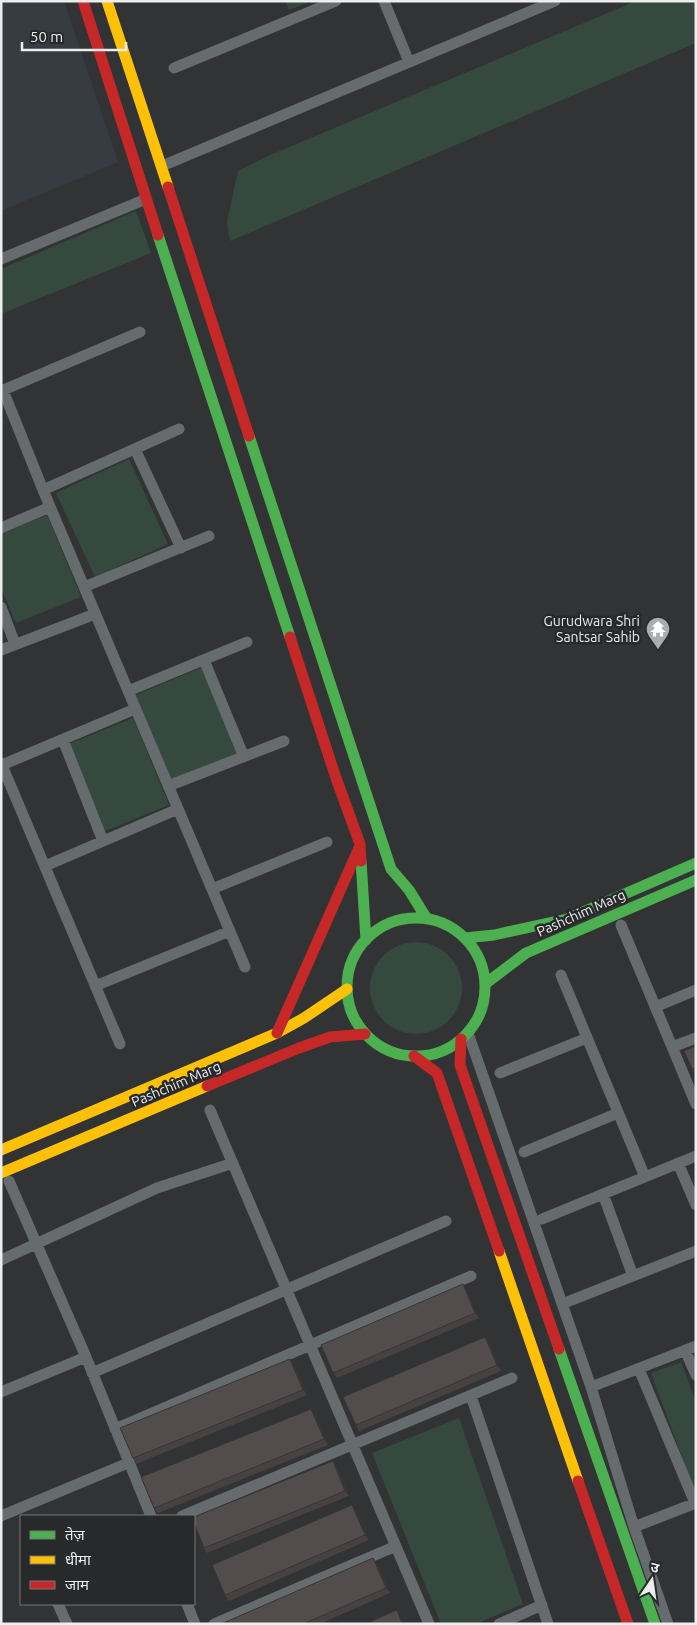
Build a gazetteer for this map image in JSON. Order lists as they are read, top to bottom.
{
  "streets": {
    "main road": ["Pashchim Marg"]
  },
  "places": {
    "temple": ["Gurudwara Shri Santsar Sahib"]
  },
  "legend": ["तेज़", "धीमा", "जाम"],
  "scale_bar": "50 m",
  "north": "top"
}
